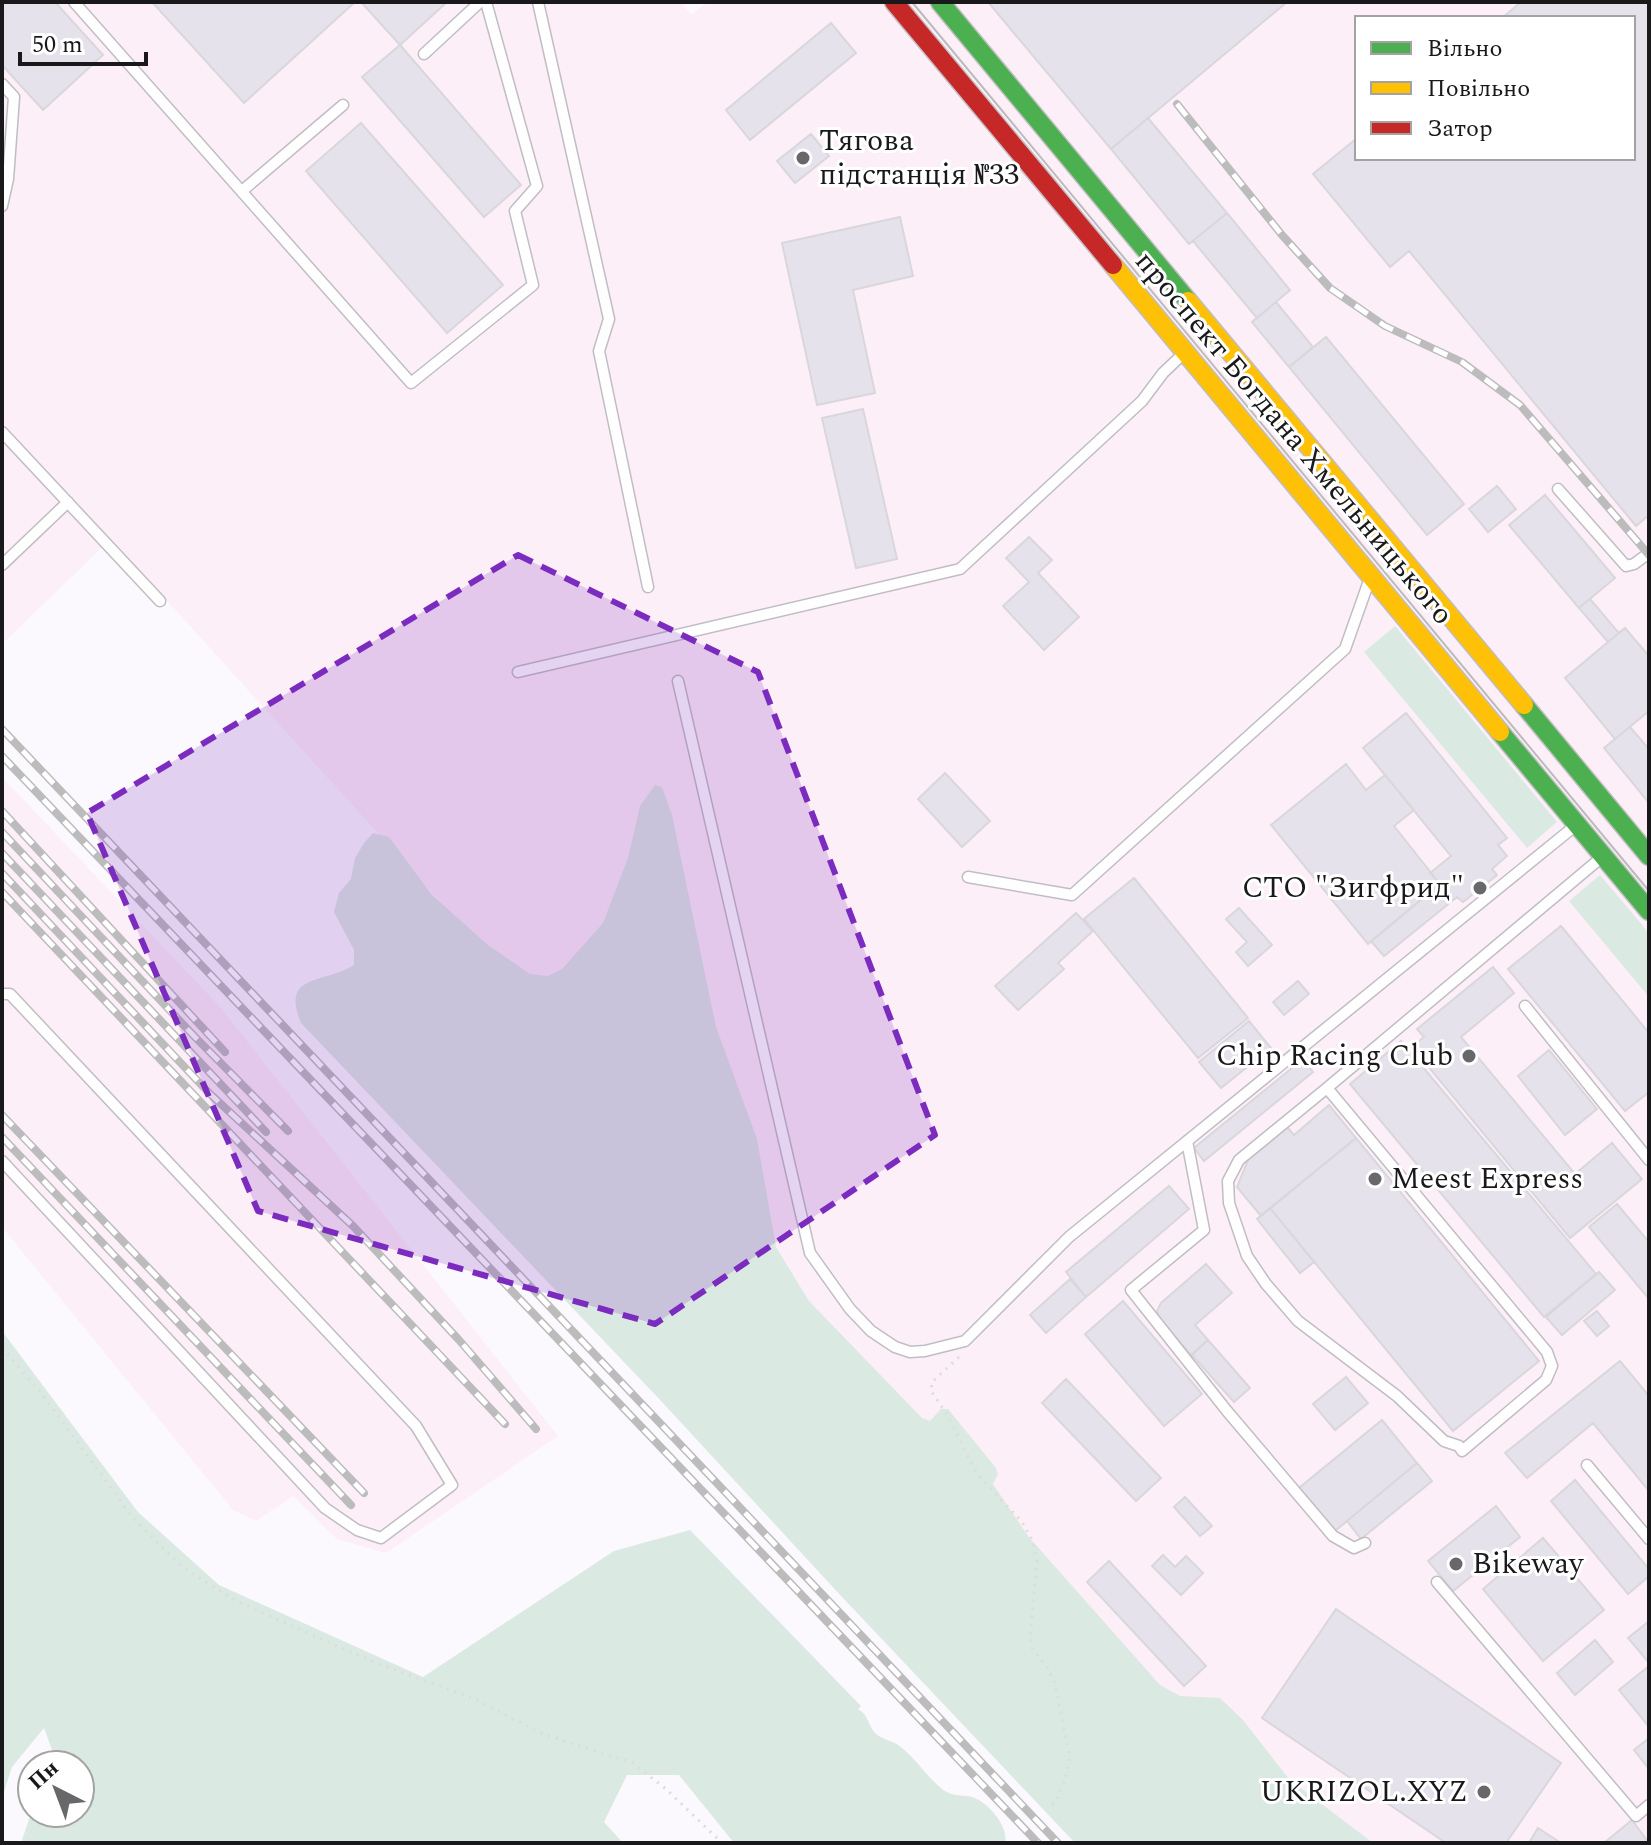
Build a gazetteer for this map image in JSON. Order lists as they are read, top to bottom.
{
  "streets": {
    "main road": ["проспект Богдана Хмельницького"]
  },
  "places": [
    "Тягова пiдстанцiя №33",
    "СТО \"Зигфрид\"",
    "Chip Racing Club",
    "Meest Express",
    "Bikeway",
    "UKRIZOL.XYZ"
  ],
  "legend": ["Вільно", "Повільно", "Затор"],
  "scale_bar": "50 m",
  "north": "top left"
}
